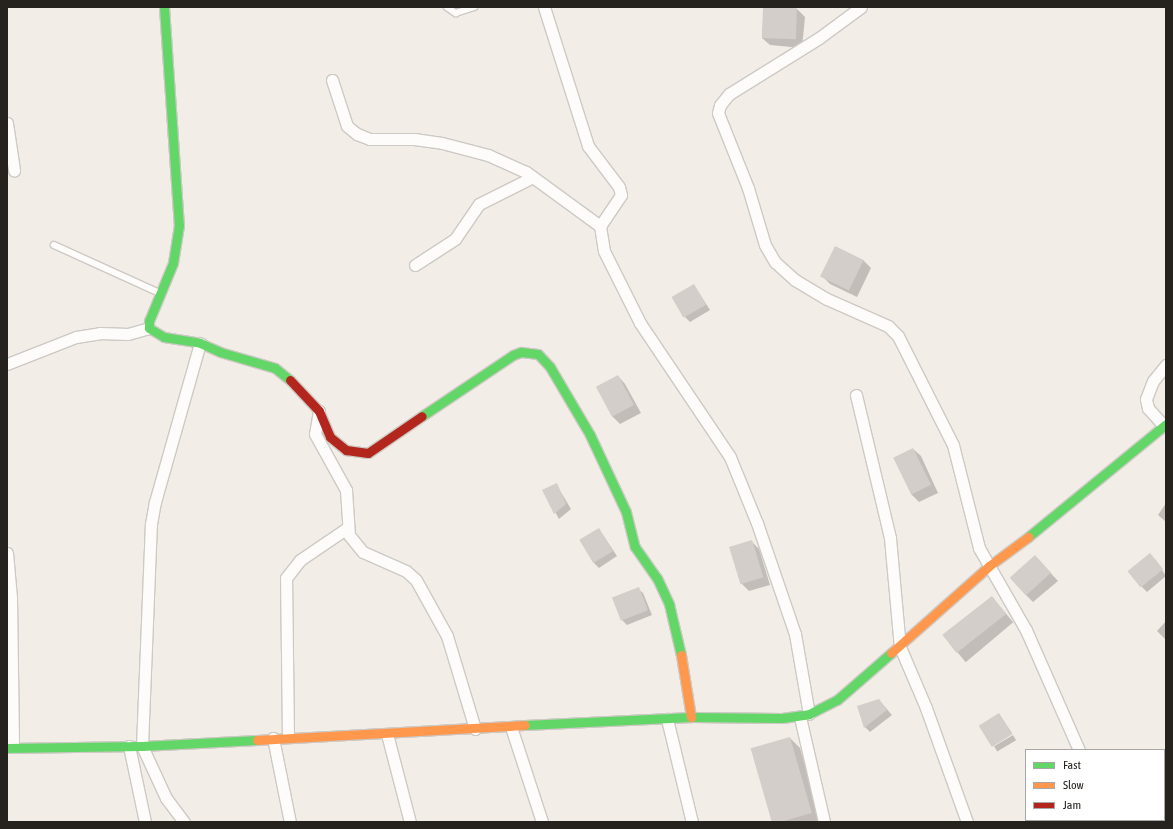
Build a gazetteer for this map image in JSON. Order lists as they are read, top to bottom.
{
  "legend": ["Fast", "Slow", "Jam"]
}
